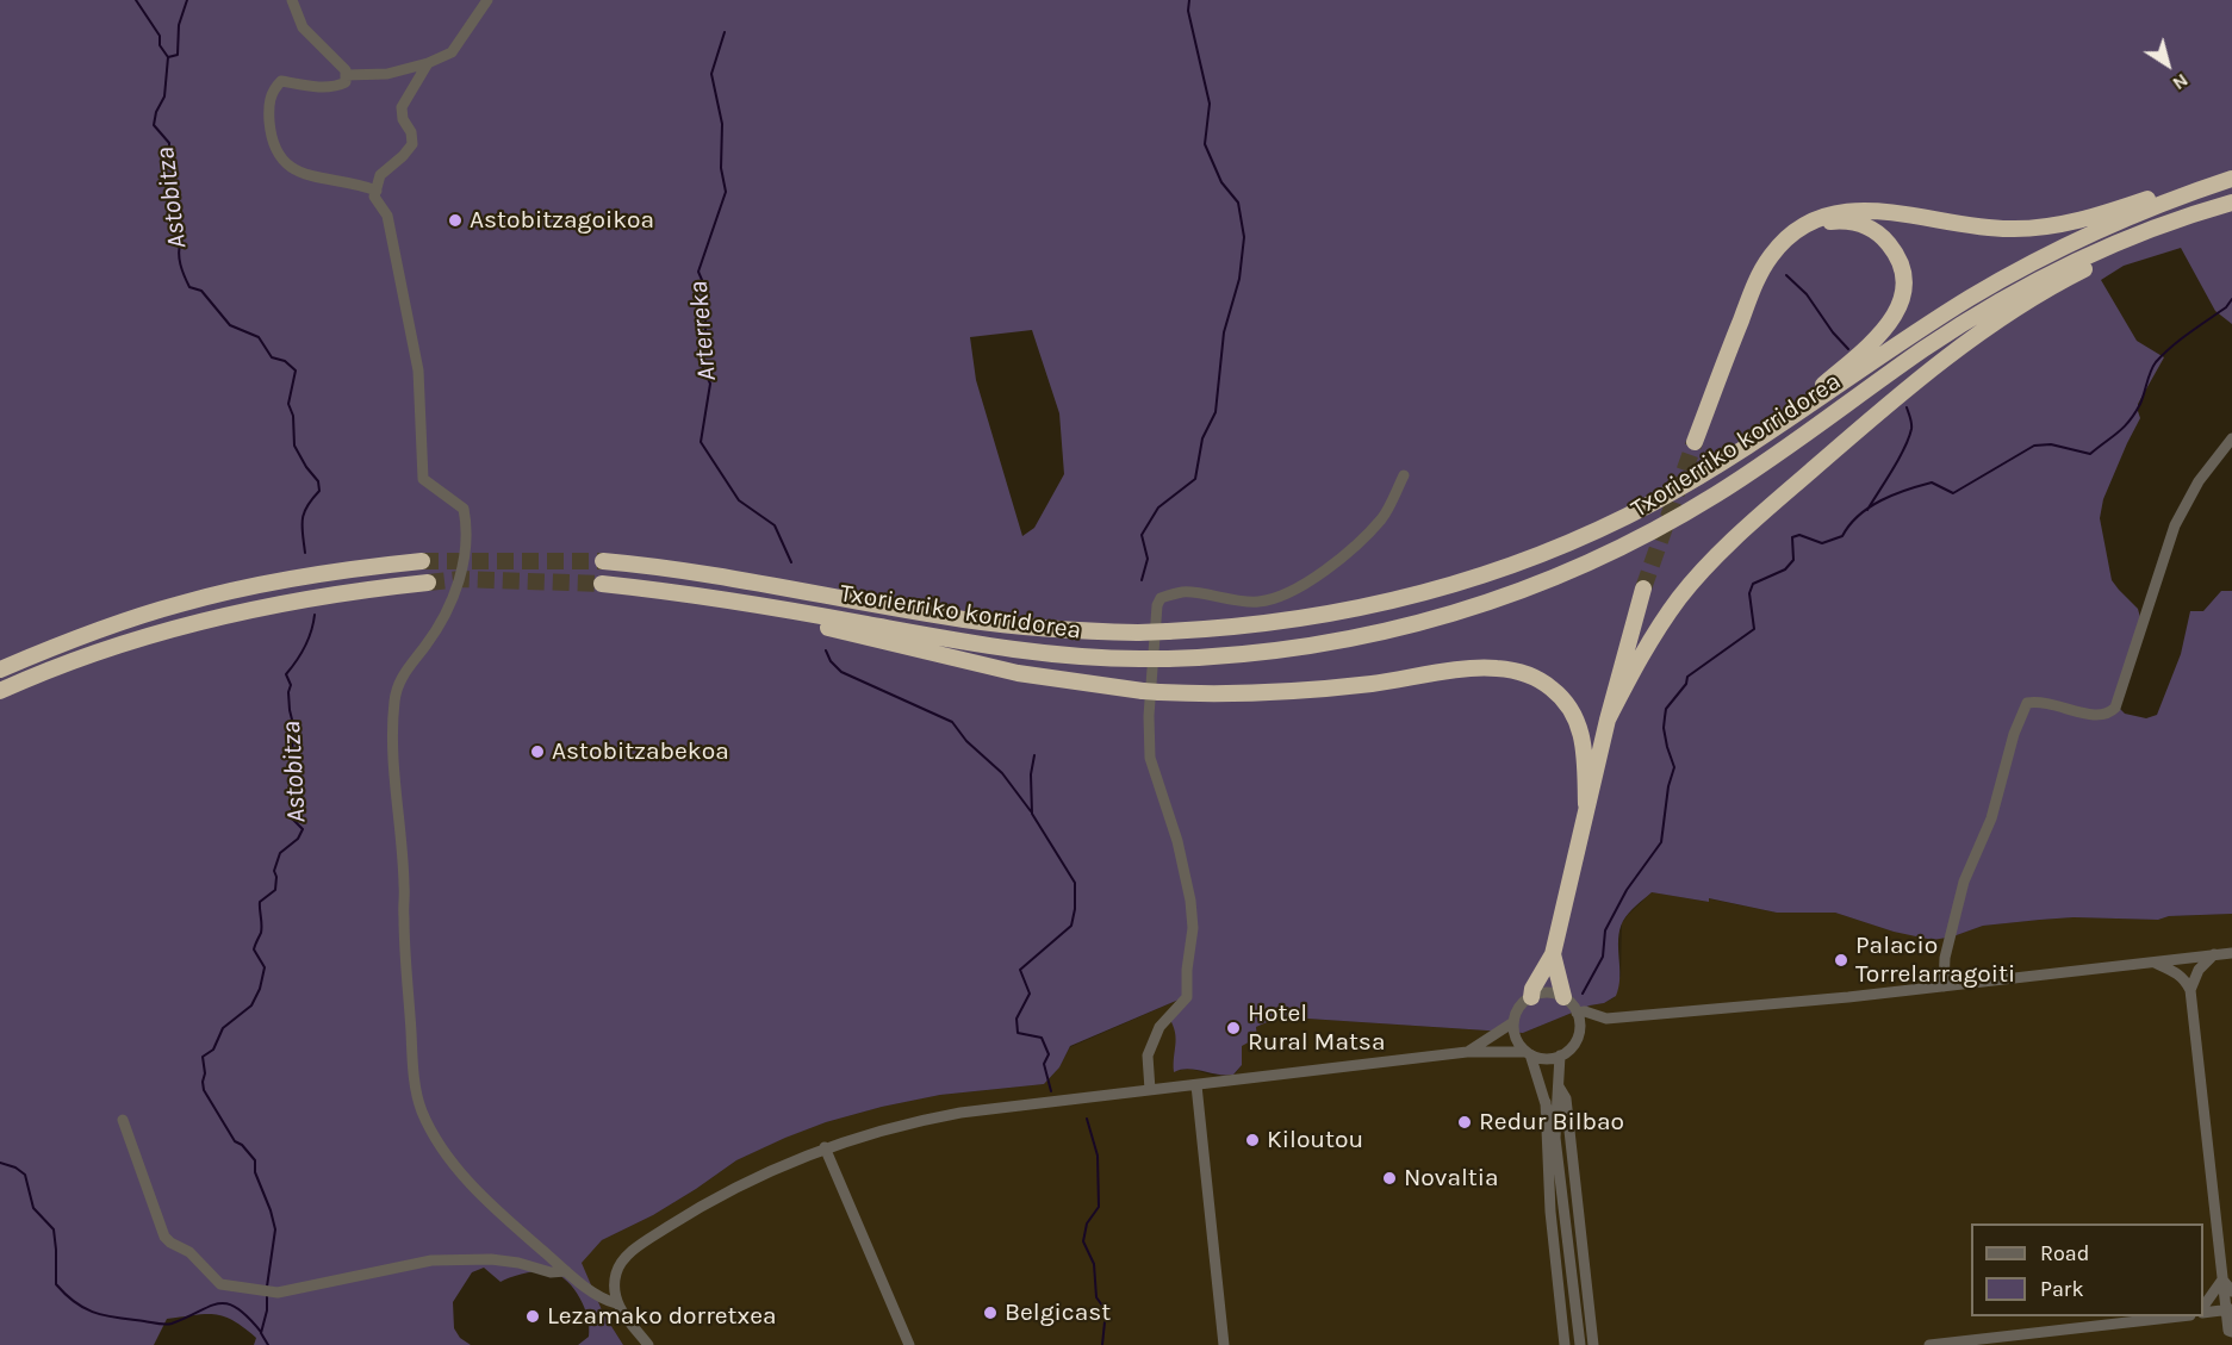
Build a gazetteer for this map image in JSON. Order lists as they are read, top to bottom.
{
  "streets": {
    "highway": ["Txorierriko korridorea"]
  },
  "water": ["Astobitza", "Arterreka"],
  "places": [
    "Astobitzagoikoa",
    "Astobitzabekoa",
    "Palacio Torrelarragoiti",
    "Hotel Rural Matsa",
    "Redur Bilbao",
    "Kiloutou",
    "Novaltia",
    "Belgicast",
    "Lezamako dorretxea"
  ],
  "legend": ["Road", "Park"],
  "north": "bottom right"
}
